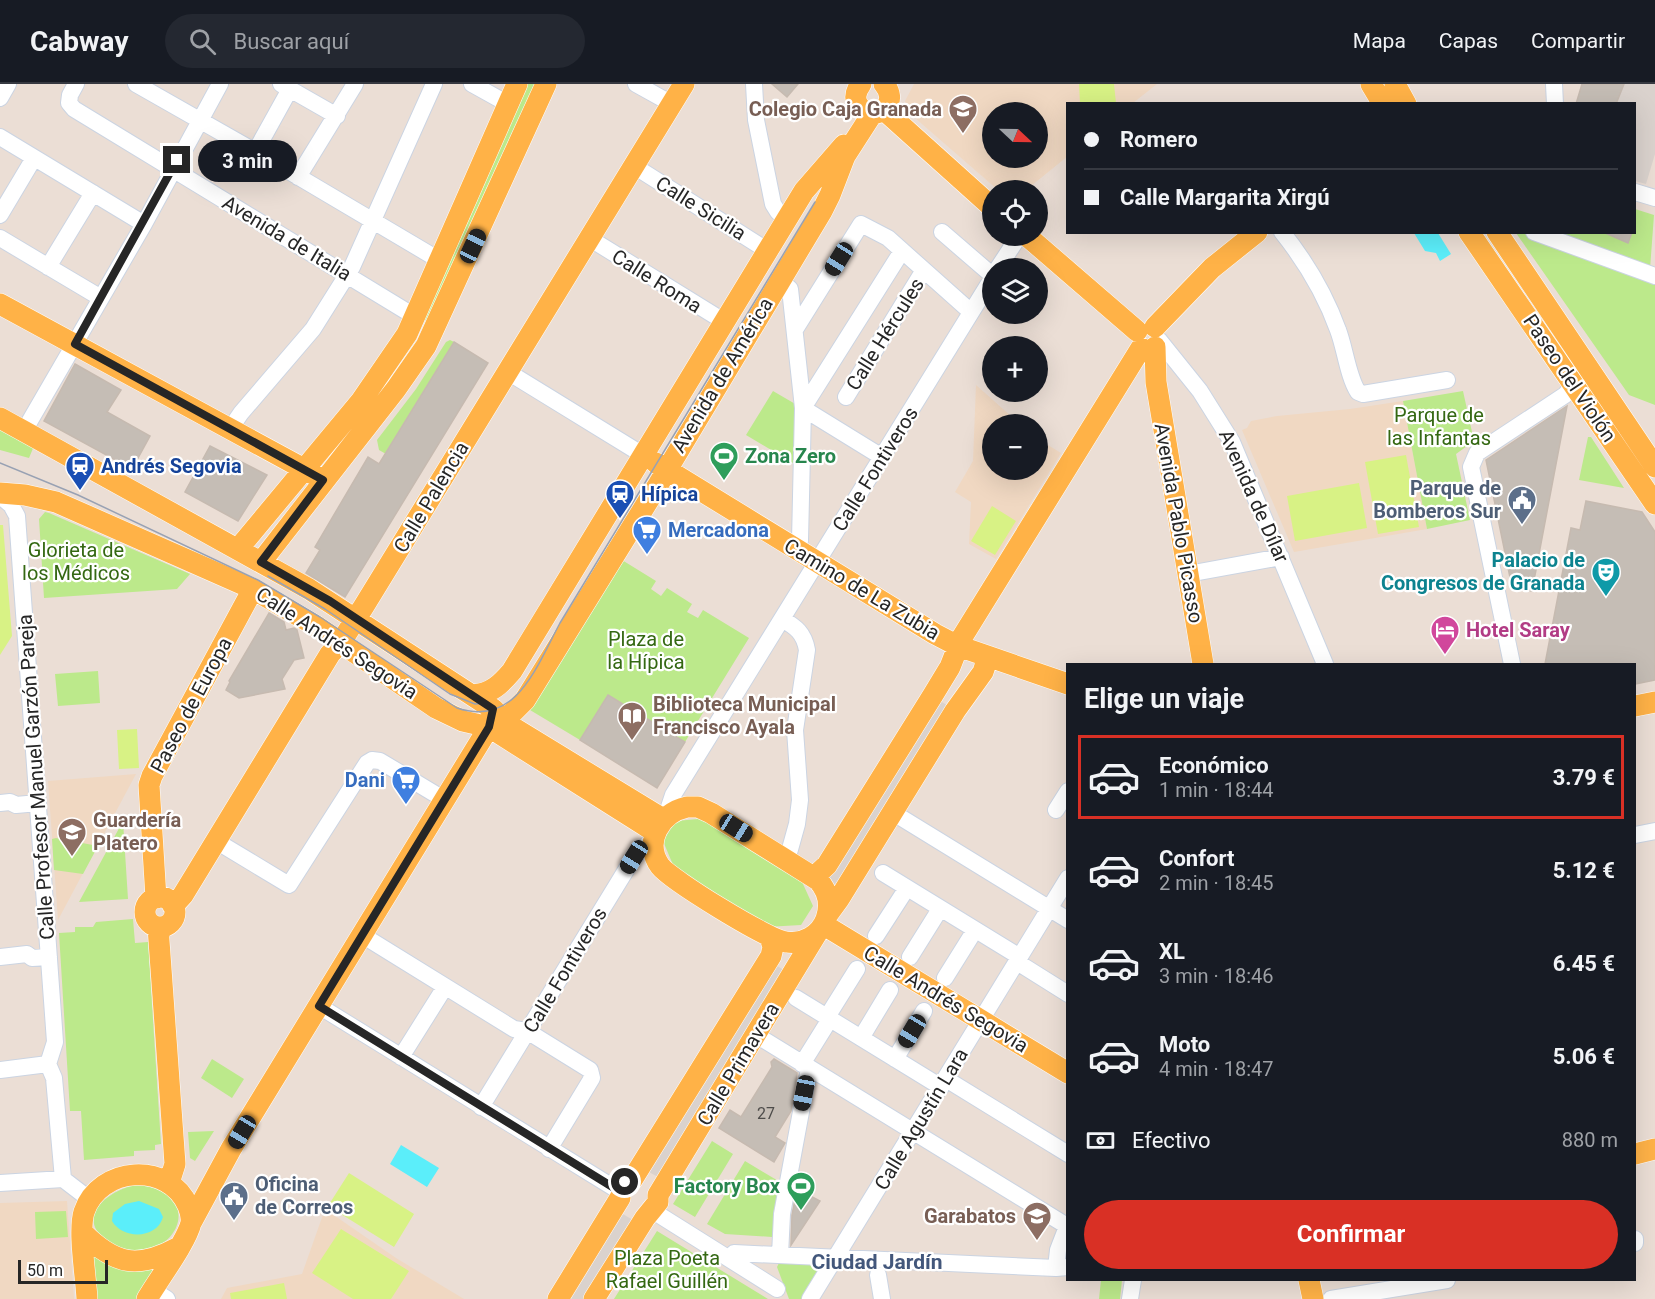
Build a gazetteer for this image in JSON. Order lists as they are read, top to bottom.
{
  "streets": {
    "main road": [
      "Avenida de América",
      "Paseo del Violón",
      "Avenida de Dílar",
      "Calle Palencia",
      "Avenida Pablo Picasso",
      "Camino de La Zubia",
      "Calle Andrés Segovia",
      "Paseo de Europa",
      "Calle Primavera"
    ],
    "street": [
      "Calle Sicilia",
      "Avenida de Italia",
      "Calle Roma",
      "Calle Hércules",
      "Calle Fontiveros",
      "Calle Profesor Manuel Garzón Pareja",
      "Calle Agustín Lara"
    ]
  },
  "crossings": [
    ["Calle Sicilia", "Avenida de América"],
    ["Calle Sicilia", "Calle Palencia"],
    ["Calle Roma", "Avenida de América"],
    ["Calle Roma", "Calle Palencia"],
    ["Avenida de América", "Calle Palencia"],
    ["Avenida de América", "Camino de La Zubia"],
    ["Avenida de América", "Calle Andrés Segovia"],
    ["Calle Fontiveros", "Camino de La Zubia"],
    ["Calle Fontiveros", "Calle Andrés Segovia"],
    ["Avenida de Dílar", "Avenida Pablo Picasso"],
    ["Calle Palencia", "Calle Andrés Segovia"],
    ["Calle Palencia", "Paseo de Europa"],
    ["Camino de La Zubia", "Calle Primavera"],
    ["Calle Andrés Segovia", "Paseo de Europa"],
    ["Calle Andrés Segovia", "Calle Profesor Manuel Garzón Pareja"],
    ["Calle Andrés Segovia", "Calle Primavera"],
    ["Calle Andrés Segovia", "Calle Agustín Lara"]
  ],
  "districts": ["Ciudad Jardín"],
  "parks": [
    "Parque de las Infantas",
    "Glorieta de los Médicos",
    "Plaza de la Hípica",
    "Plaza Poeta Rafael Guillén"
  ],
  "places": {
    "school or university": ["Colegio Caja Granada", "Guardería Platero", "Garabatos"],
    "sports": ["Zona Zero", "Factory Box"],
    "station": ["Andrés Segovia", "Hípica"],
    "public building": ["Parque de Bomberos Sur", "Oficina de Correos"],
    "supermarket": ["Mercadona", "Dani"],
    "theatre": ["Palacio de Congresos de Granada"],
    "hotel": ["Hotel Saray"],
    "library": ["Biblioteca Municipal Francisco Ayala"]
  },
  "house_numbers": ["27"],
  "scale_bar": "50 m",
  "north": "right",
  "page": {
    "header": "Cabway",
    "search": "Buscar aquí",
    "nav": ["Mapa", "Capas", "Compartir"],
    "map_buttons": ["+", "−"],
    "banner": ["Romero", "Calle Margarita Xirgú"],
    "bubble": "3 min",
    "heading": "Elige un viaje",
    "list": [
      {
        "name": "Económico",
        "note": "1 min · 18:44",
        "value": "3.79 €"
      },
      {
        "name": "Confort",
        "note": "2 min · 18:45",
        "value": "5.12 €"
      },
      {
        "name": "XL",
        "note": "3 min · 18:46",
        "value": "6.45 €"
      },
      {
        "name": "Moto",
        "note": "4 min · 18:47",
        "value": "5.06 €"
      }
    ],
    "pay": ["Efectivo", "880 m"],
    "buttons": "Confirmar",
    "scale": "50 m"
  }
}
